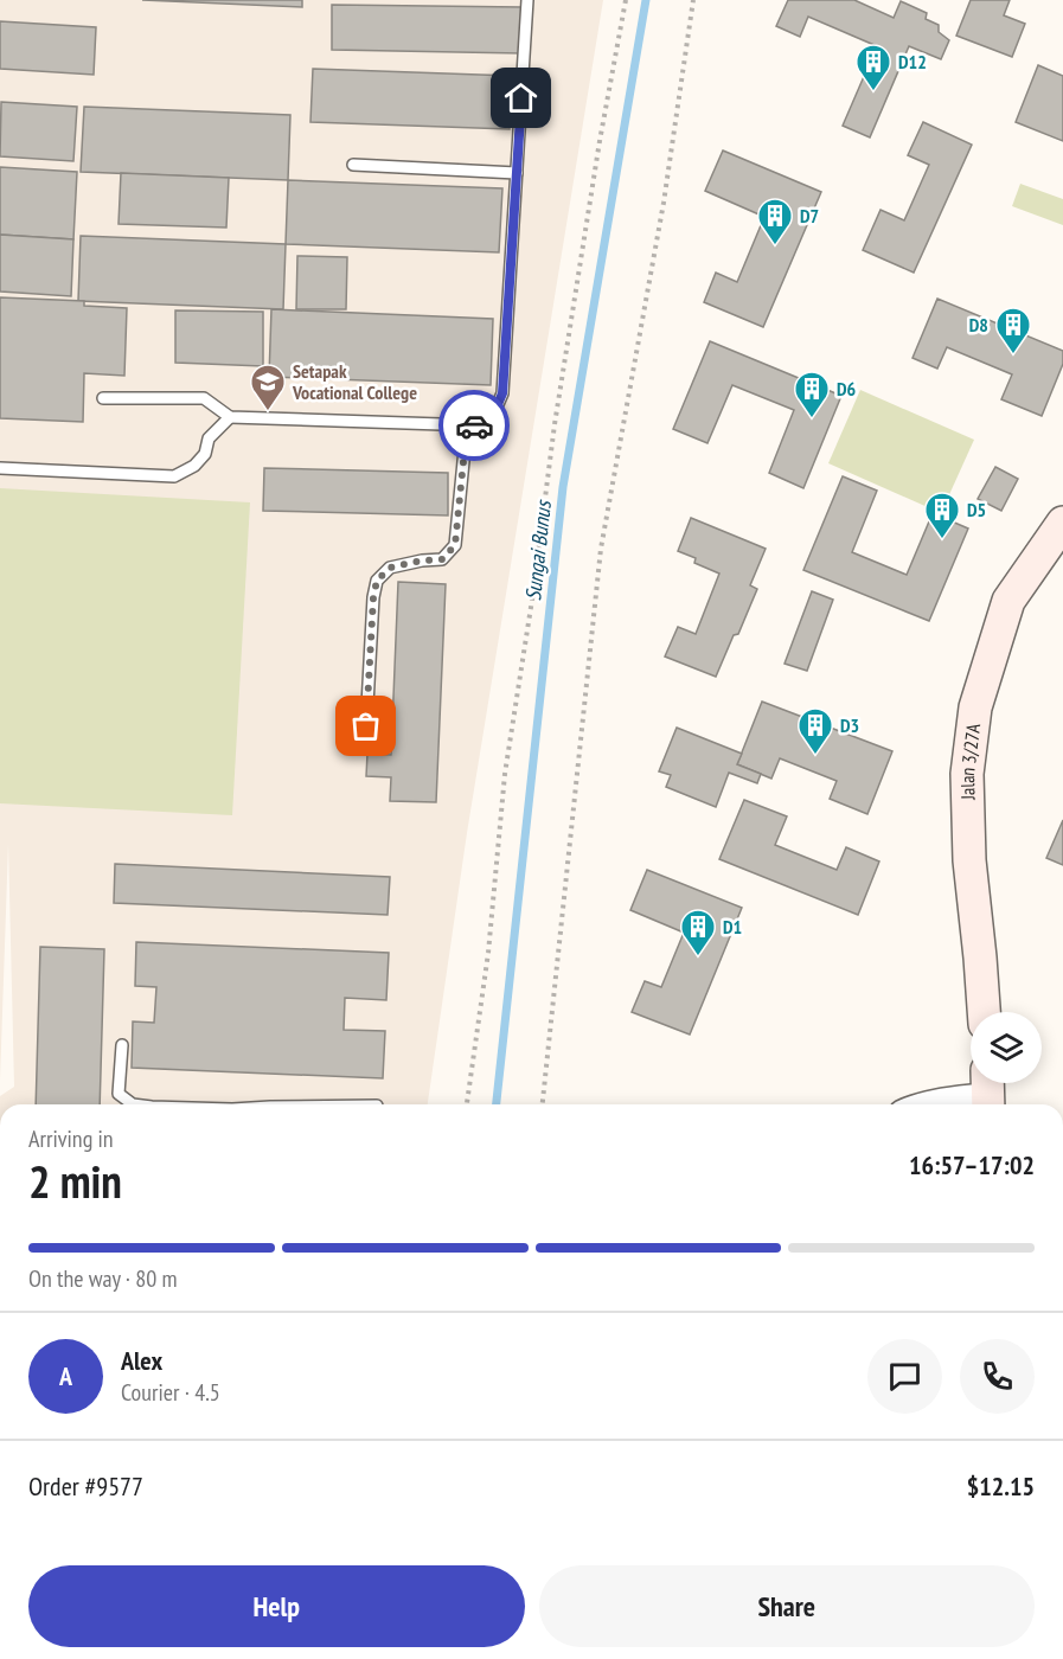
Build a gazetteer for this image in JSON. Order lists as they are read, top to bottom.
{
  "streets": {
    "street": ["Jalan 3/27A"]
  },
  "water": ["Sungai Bunus"],
  "places": {
    "building": [
      "D12",
      "D7",
      "D8",
      "D6",
      "D5",
      "D3",
      "D1"
    ],
    "school or university": ["Setapak Vocational College"]
  },
  "page": {
    "heading": ["2 min", "Arriving in", "16:57–17:02"],
    "panel": [
      "Alex",
      "Courier · 4.5",
      "Order #9577",
      "$12.15"
    ],
    "bar": "On the way · 80 m",
    "round": "A",
    "buttons": ["Help", "Share"]
  }
}
